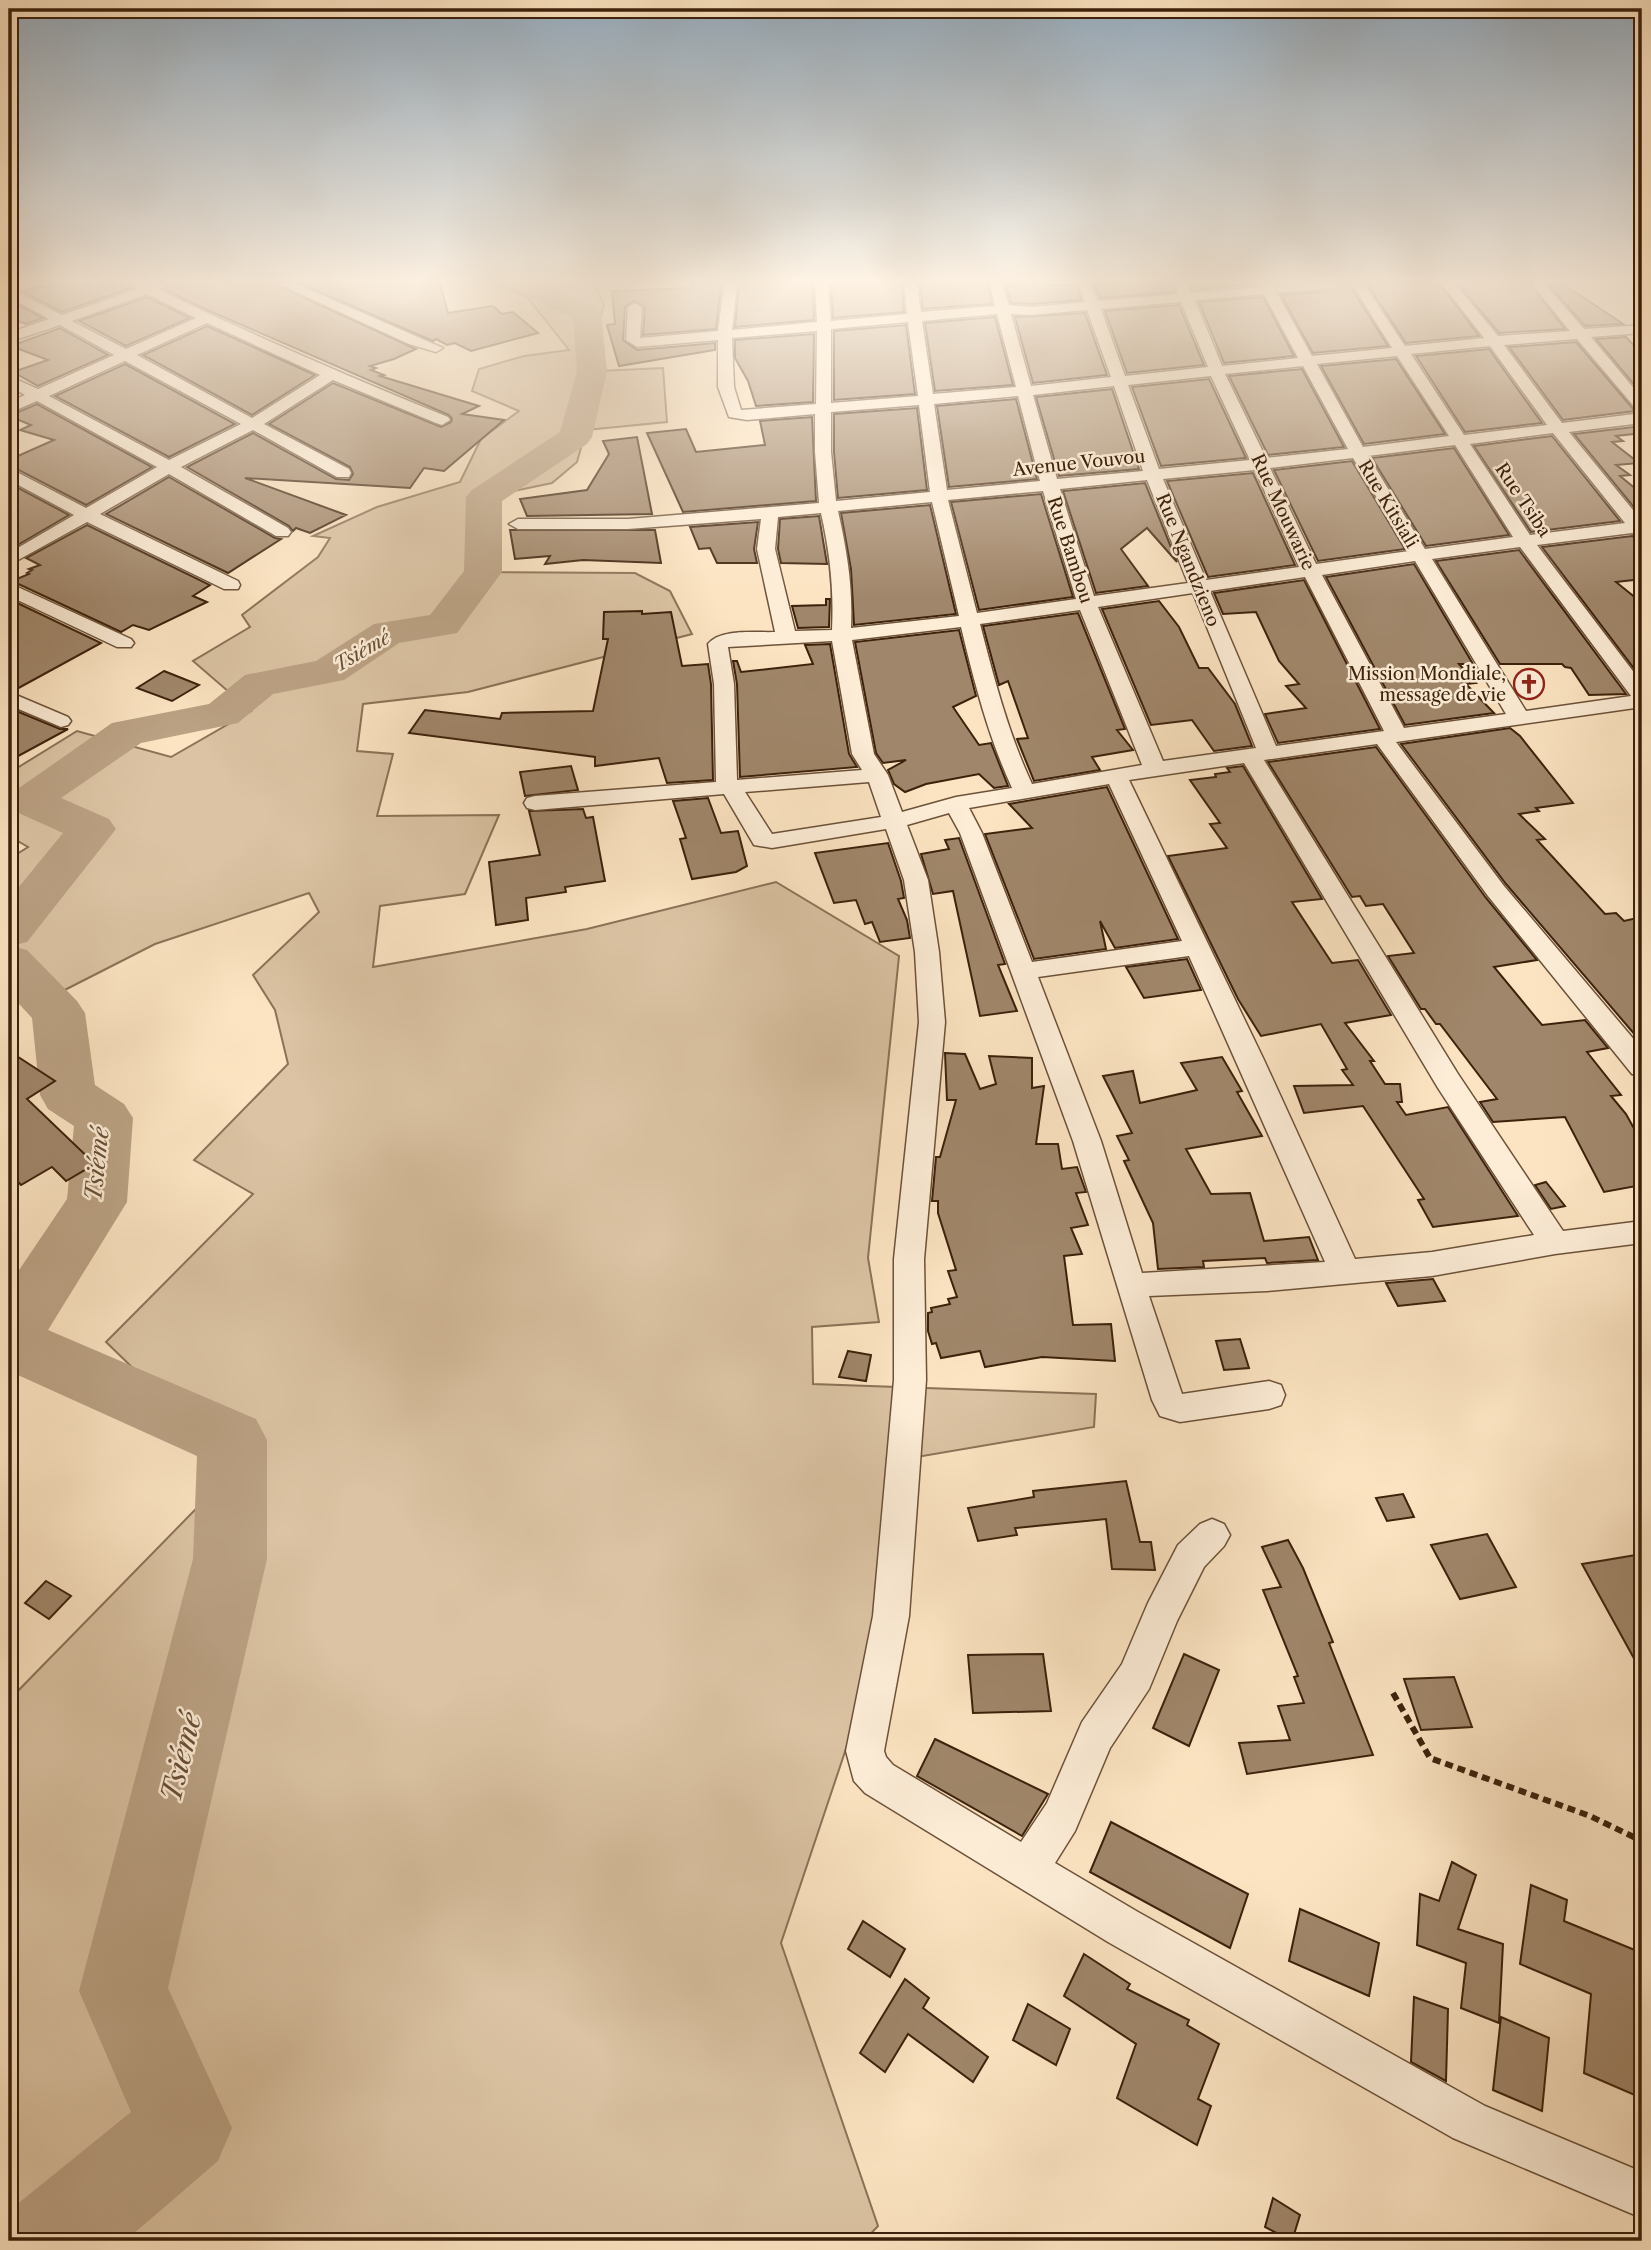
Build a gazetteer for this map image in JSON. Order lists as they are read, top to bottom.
{
  "streets": {
    "street": [
      "Avenue Vouvou",
      "Rue Tsiba",
      "Rue Kitsiali",
      "Rue Mouwarie",
      "Rue Bambou",
      "Rue Ngandzieno"
    ]
  },
  "crossings": [
    ["Avenue Vouvou", "Rue Tsiba"],
    ["Avenue Vouvou", "Rue Kitsiali"],
    ["Avenue Vouvou", "Rue Mouwarie"],
    ["Avenue Vouvou", "Rue Bambou"],
    ["Avenue Vouvou", "Rue Ngandzieno"]
  ],
  "water": ["Tsiémé"],
  "places": {
    "church": ["Mission Mondiale, message de vie"]
  }
}
